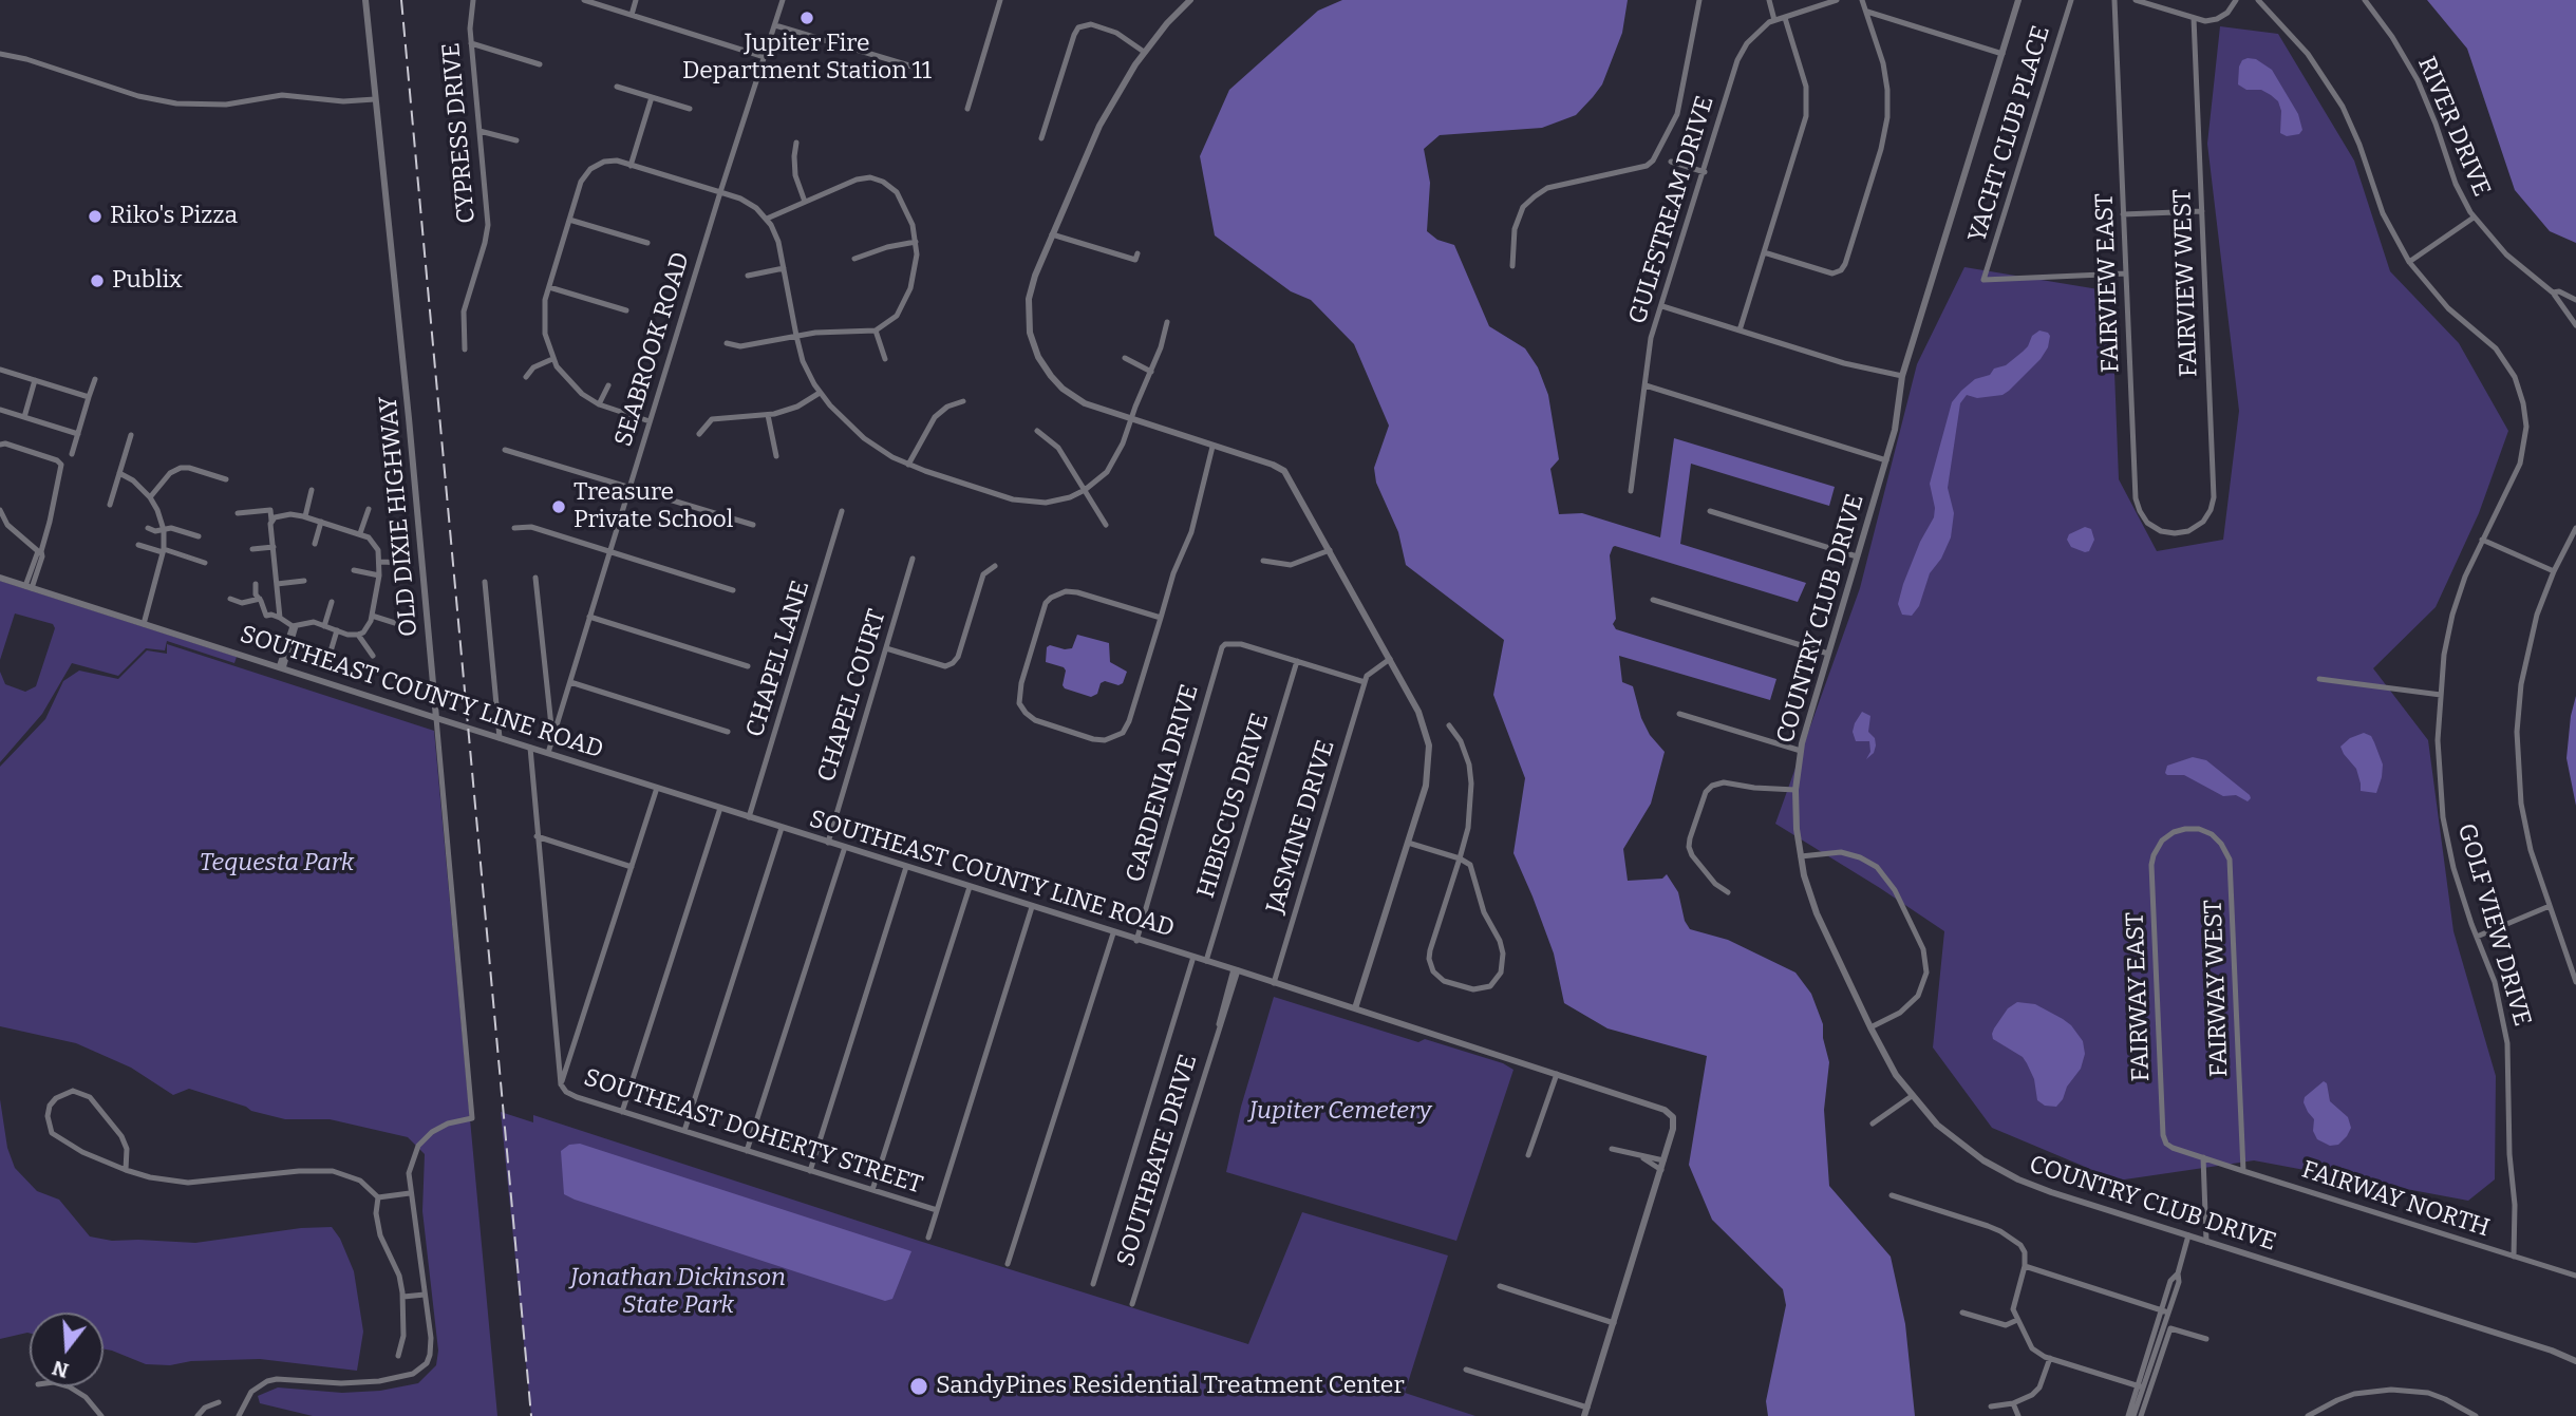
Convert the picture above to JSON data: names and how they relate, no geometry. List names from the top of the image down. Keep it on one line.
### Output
{"streets":{"street":["RIVER DRIVE","CYPRESS DRIVE","YACHT CLUB PLACE","GULFSTREAM DRIVE","FAIRVIEW EAST","FAIRVIEW WEST","SEABROOK ROAD","OLD DIXIE HIGHWAY","COUNTRY CLUB DRIVE","CHAPEL LANE","SOUTHEAST COUNTY LINE ROAD","CHAPEL COURT","GARDENIA DRIVE","HIBISCUS DRIVE","JASMINE DRIVE","GOLF VIEW DRIVE","FAIRWAY WEST","FAIRWAY EAST","SOUTHEAST DOHERTY STREET","SOUTHBATE DRIVE","FAIRWAY NORTH"]},"crossings":[["YACHT CLUB PLACE","FAIRVIEW EAST"],["FAIRVIEW EAST","FAIRVIEW WEST"],["SEABROOK ROAD","SOUTHEAST COUNTY LINE ROAD"],["OLD DIXIE HIGHWAY","SOUTHEAST COUNTY LINE ROAD"],["CHAPEL LANE","SOUTHEAST COUNTY LINE ROAD"],["SOUTHEAST COUNTY LINE ROAD","CHAPEL COURT"],["SOUTHEAST COUNTY LINE ROAD","GARDENIA DRIVE"],["SOUTHEAST COUNTY LINE ROAD","HIBISCUS DRIVE"],["SOUTHEAST COUNTY LINE ROAD","JASMINE DRIVE"],["SOUTHEAST COUNTY LINE ROAD","SOUTHBATE DRIVE"],["GARDENIA DRIVE","HIBISCUS DRIVE"],["GOLF VIEW DRIVE","FAIRWAY NORTH"],["FAIRWAY WEST","FAIRWAY EAST"],["FAIRWAY WEST","FAIRWAY NORTH"],["FAIRWAY EAST","FAIRWAY NORTH"]],"parks":["Tequesta Park","Jupiter Cemetery","Jonathan Dickinson State Park"],"places":["Jupiter Fire Department Station 11","Riko's Pizza","Publix","Treasure Private School","SandyPines Residential Treatment Center"],"north":"bottom"}
